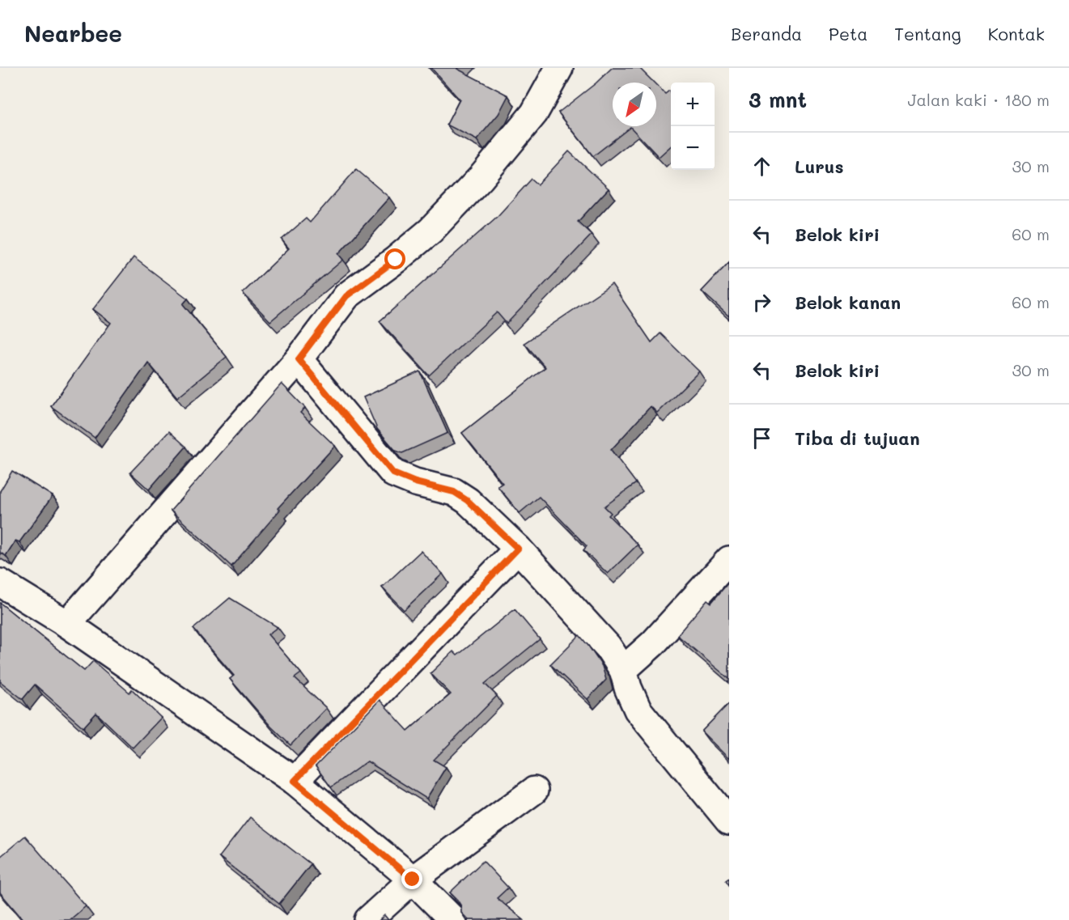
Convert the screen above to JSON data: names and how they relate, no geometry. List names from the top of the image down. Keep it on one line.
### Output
{"north":"bottom left","page":{"header":"Nearbee","nav":["Beranda","Peta","Tentang","Kontak"],"heading":["3 mnt","Jalan kaki · 180 m"],"map_buttons":["+","−"],"list":[["Lurus","30 m"],["Belok kiri","60 m"],["Belok kanan","60 m"],["Belok kiri","30 m"],"Tiba di tujuan"]}}
